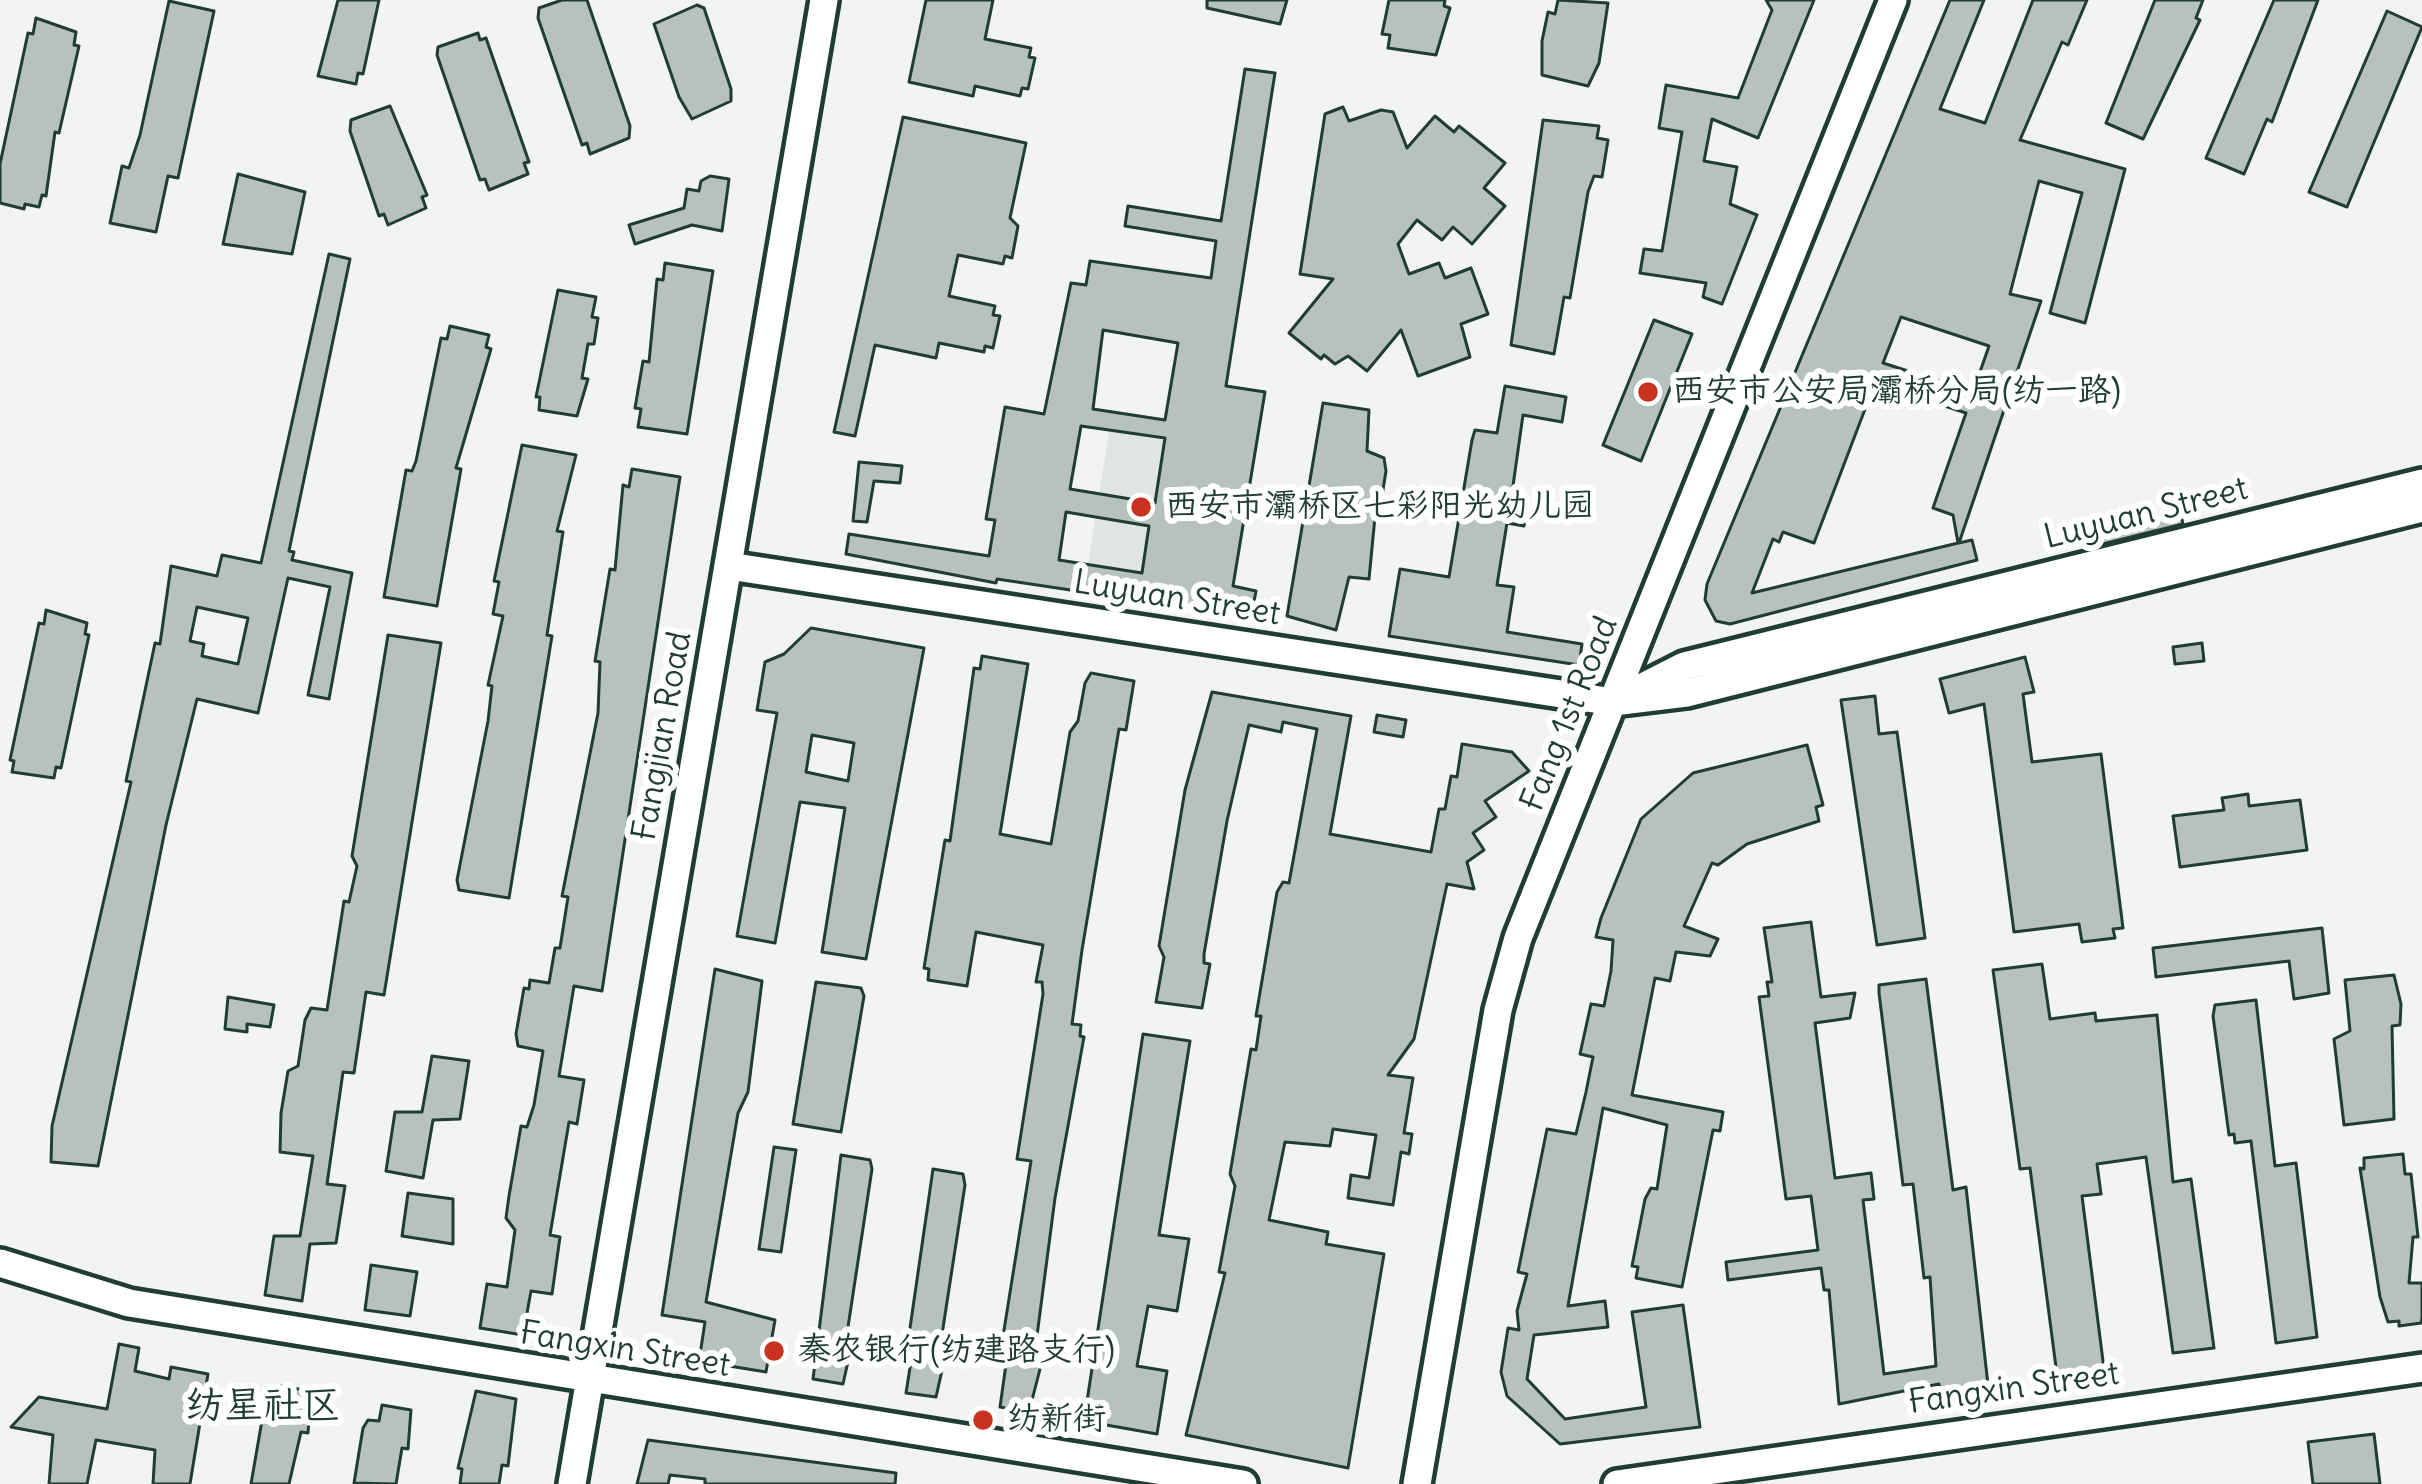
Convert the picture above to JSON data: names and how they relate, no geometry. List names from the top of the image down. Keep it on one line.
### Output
{"streets":{"street":["Luyuan Street","Fang 1st Road","Fangjian Road","Fangxin Street"]},"crossings":[["Luyuan Street","Fang 1st Road"],["Luyuan Street","Fangjian Road"],["Fangjian Road","Fangxin Street"]],"districts":["纺星社区"],"places":["西安市公安局灞桥分局(纺一路)","西安市灞桥区七彩阳光幼儿园","秦农银行(纺建路支行)","纺新街"]}
